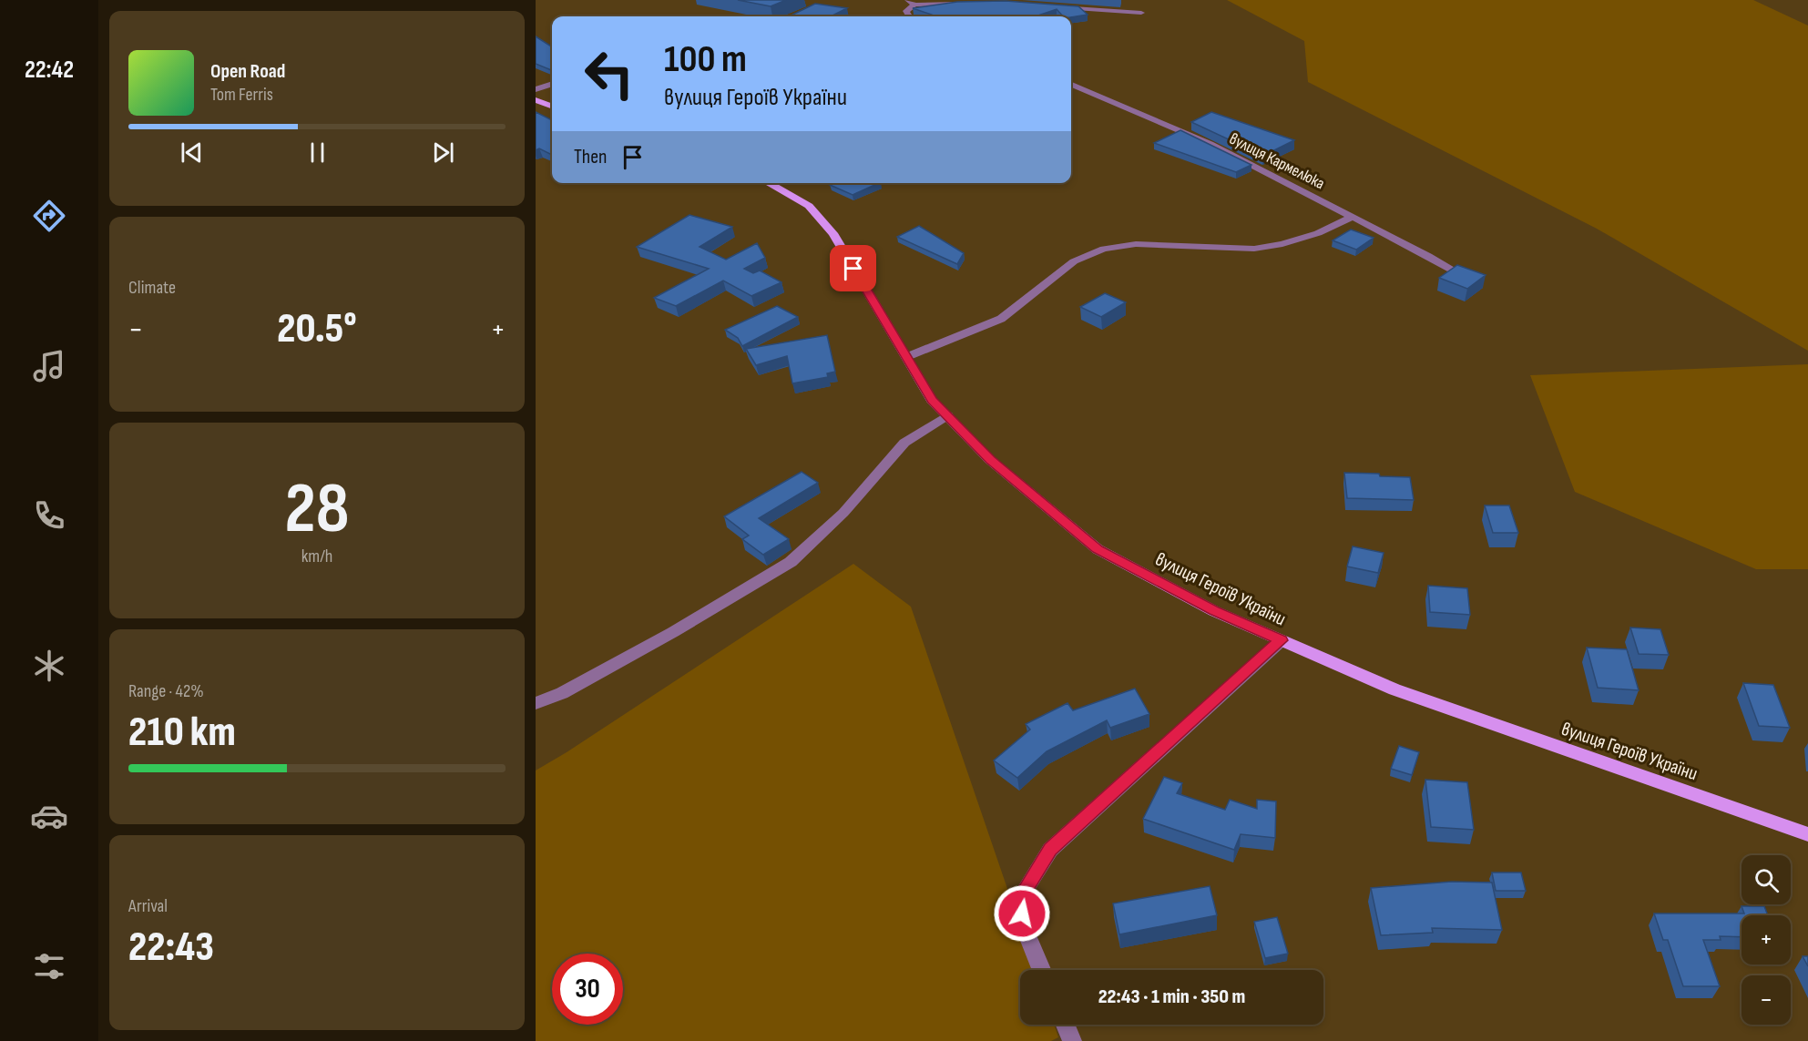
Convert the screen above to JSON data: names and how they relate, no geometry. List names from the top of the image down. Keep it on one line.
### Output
{"streets":{"main road":["вулиця Героїв України"],"street":["вулиця Кармелюка"]},"page":{"tabs":"22:42","turn":["100 m","вулиця Героїв України"],"song":["Open Road","Tom Ferris"],"then":"Then","tile":["Climate",["28","km/h"],["Range · 42%","210 km"],["Arrival","22:43"]],"heat":["−","20.5°","+"],"map_buttons":["+","−"],"limit":"30","trip":"22:43 · 1 min · 350 m"}}
